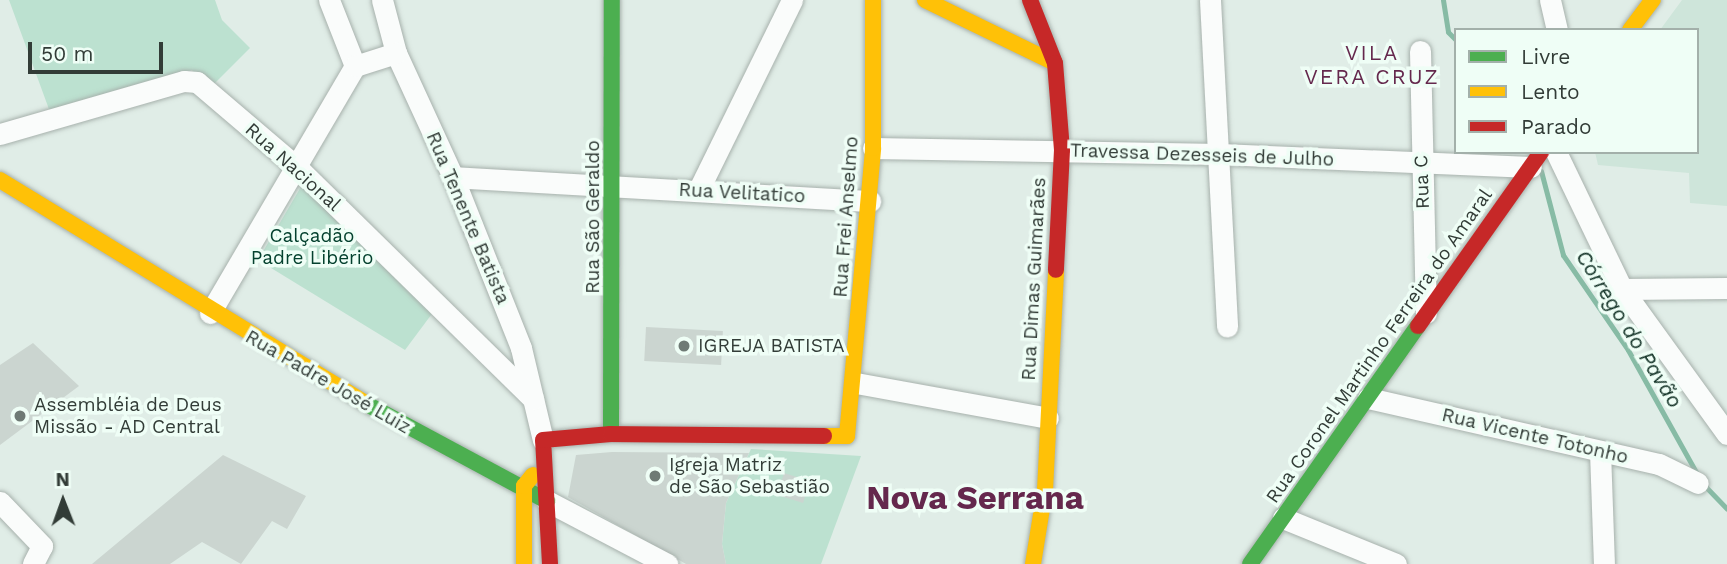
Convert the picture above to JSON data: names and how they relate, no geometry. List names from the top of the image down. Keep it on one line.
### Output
{"streets":{"street":["Travessa Dezesseis de Julho","Rua Nacional","Rua C","Rua Velitatico","Rua São Geraldo","Rua Frei Anselmo","Rua Tenente Batista","Rua Dimas Guimarães","Rua Coronel Martinho Ferreira do Amaral","Rua Padre José Luiz","Rua Vicente Totonho"]},"crossings":[["Travessa Dezesseis de Julho","Rua C"],["Travessa Dezesseis de Julho","Rua Frei Anselmo"],["Travessa Dezesseis de Julho","Rua Dimas Guimarães"],["Travessa Dezesseis de Julho","Rua Coronel Martinho Ferreira do Amaral"],["Rua Nacional","Rua Tenente Batista"],["Rua C","Rua Coronel Martinho Ferreira do Amaral"],["Rua Velitatico","Rua São Geraldo"],["Rua Velitatico","Rua Frei Anselmo"],["Rua Velitatico","Rua Tenente Batista"],["Rua São Geraldo","Rua Frei Anselmo"],["Rua Coronel Martinho Ferreira do Amaral","Rua Vicente Totonho"]],"districts":["VILA VERA CRUZ","Nova Serrana"],"water":["Córrego do Pavão"],"parks":["Calçadão Padre Libério"],"places":["IGREJA BATISTA","Assembléia de Deus Missão - AD Central","Igreja Matriz de São Sebastião"],"legend":["Livre","Lento","Parado"],"scale_bar":"50 m","north":"top"}
